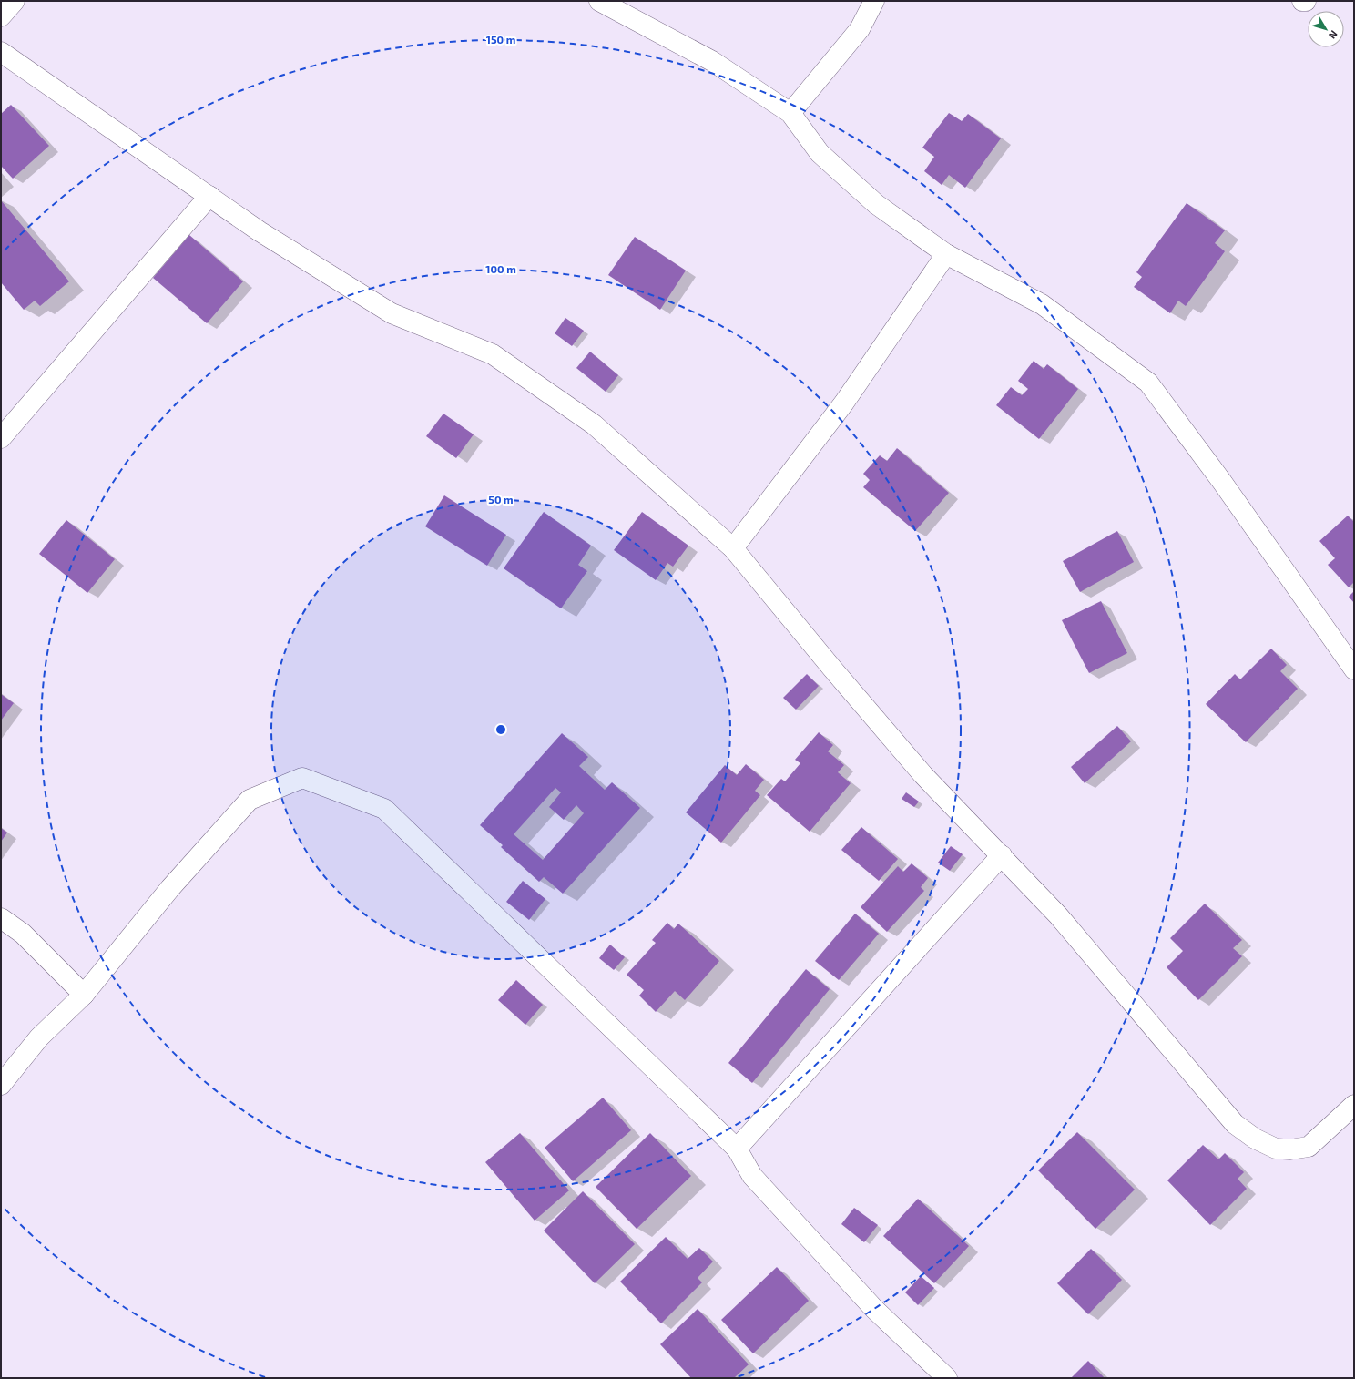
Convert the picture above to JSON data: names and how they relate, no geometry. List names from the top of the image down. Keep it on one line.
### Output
{"north":"bottom right","rings":["150 m","100 m","50 m"]}
